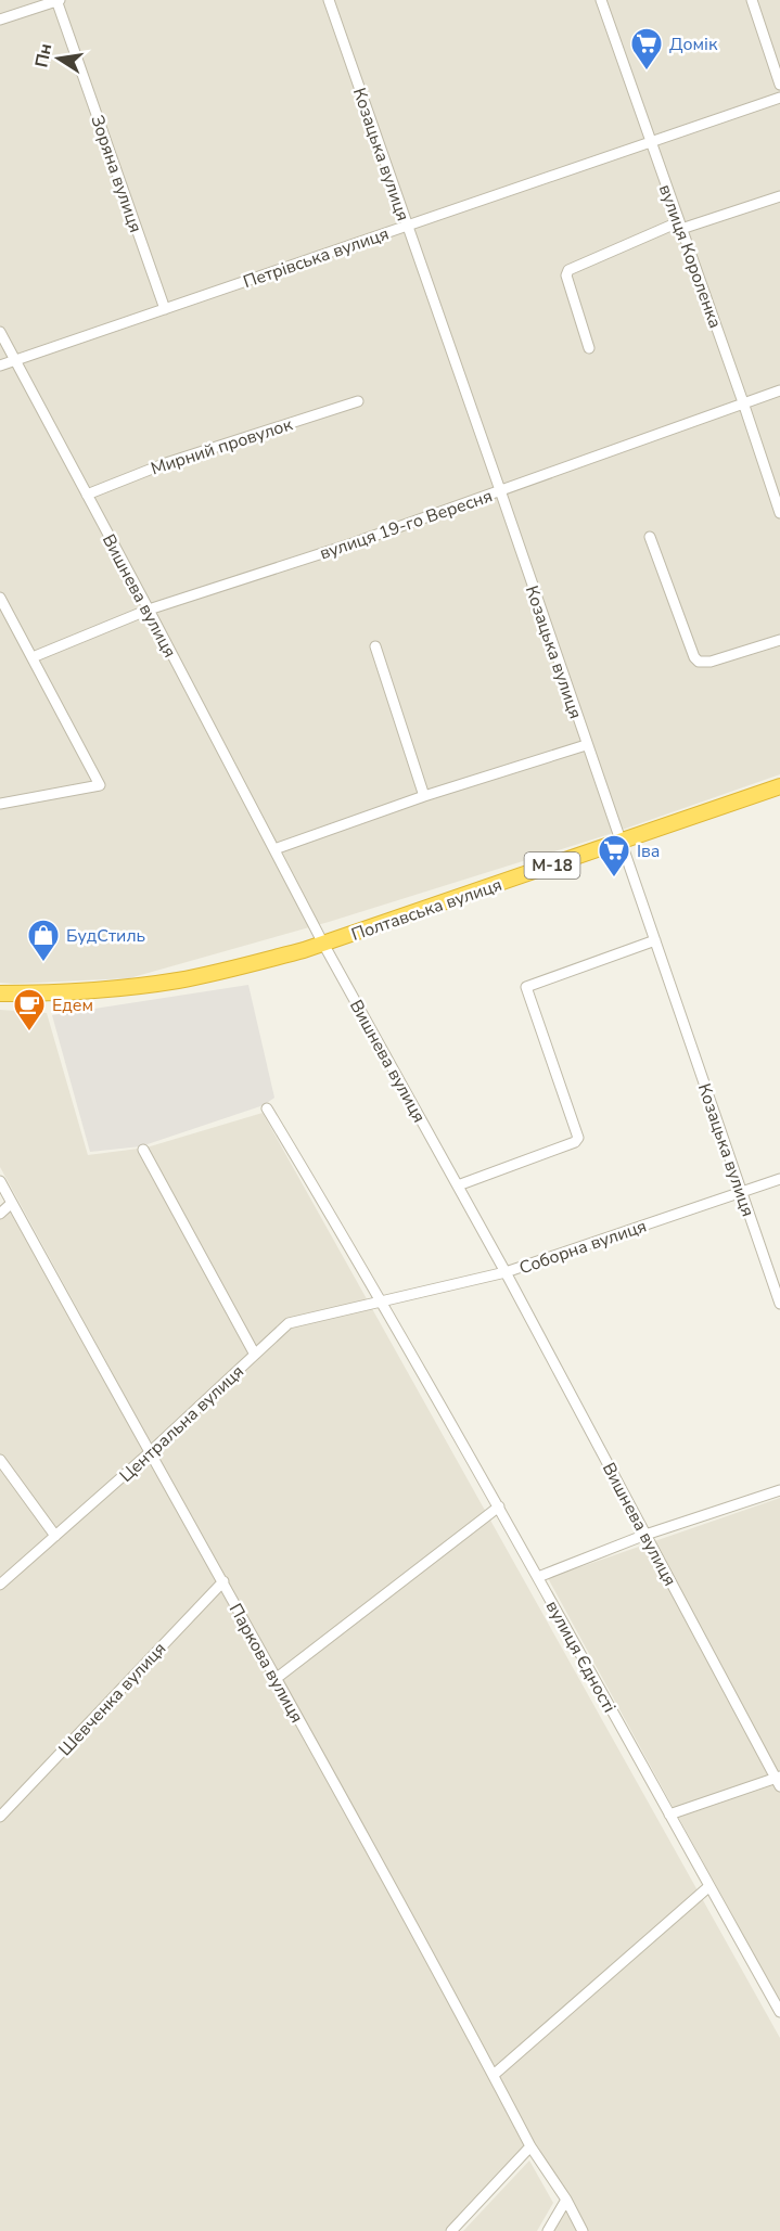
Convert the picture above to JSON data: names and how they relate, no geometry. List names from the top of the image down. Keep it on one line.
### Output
{"streets":{"highway":["М-18","Полтавська вулиця"],"street":["Козацька вулиця","Зоряна вулиця","вулиця Короленка","Петрівська вулиця","Мирний провулок","вулиця 19-го Вересня","Вишнева вулиця","Соборна вулиця","Центральна вулиця","вулиця Єдності","Паркова вулиця","Шевченка вулиця"]},"crossings":[["Козацька вулиця","Петрівська вулиця"],["Козацька вулиця","вулиця 19-го Вересня"],["Козацька вулиця","Полтавська вулиця"],["Козацька вулиця","Соборна вулиця"],["Зоряна вулиця","Петрівська вулиця"],["вулиця Короленка","Петрівська вулиця"],["вулиця Короленка","вулиця 19-го Вересня"],["Петрівська вулиця","Вишнева вулиця"],["Мирний провулок","Вишнева вулиця"],["вулиця 19-го Вересня","Вишнева вулиця"],["Вишнева вулиця","Полтавська вулиця"],["Вишнева вулиця","Соборна вулиця"],["Соборна вулиця","Центральна вулиця"],["Соборна вулиця","вулиця Єдності"],["Центральна вулиця","вулиця Єдності"],["Центральна вулиця","Паркова вулиця"],["Паркова вулиця","Шевченка вулиця"]],"places":{"supermarket":["Домік","Іва"],"shop":["БудСтиль"],"cafe":["Едем"]},"north":"left"}
